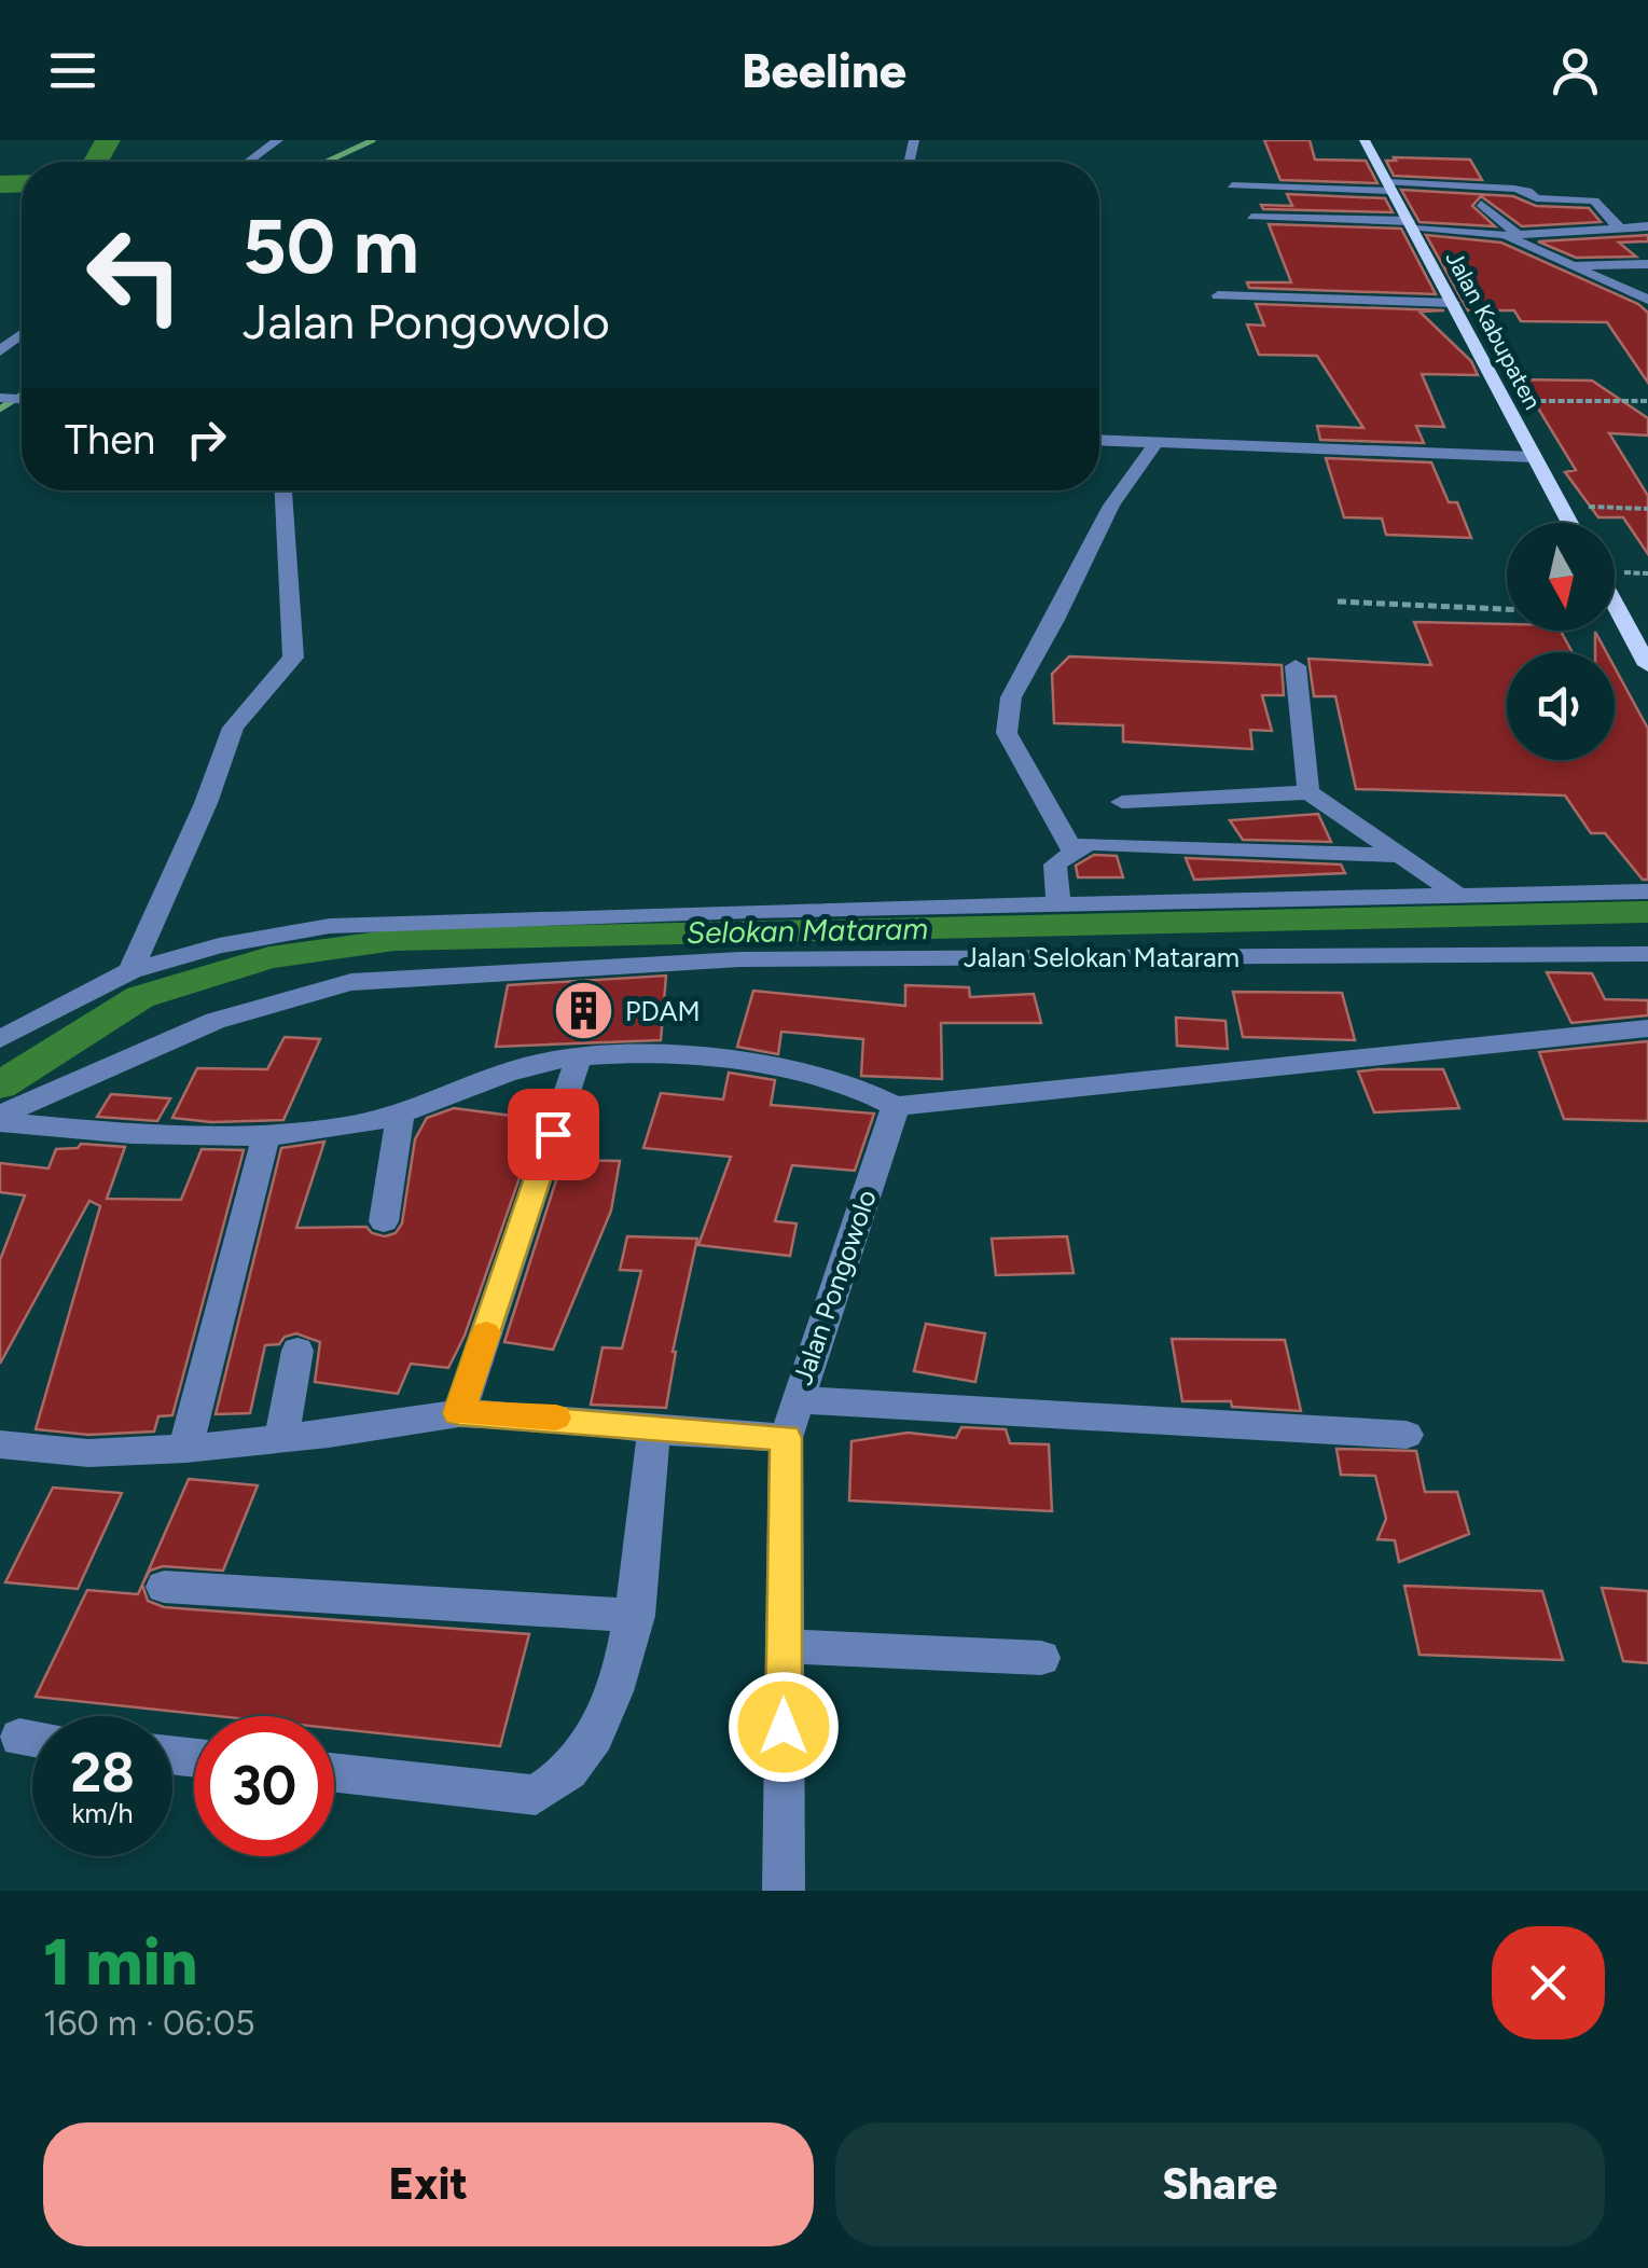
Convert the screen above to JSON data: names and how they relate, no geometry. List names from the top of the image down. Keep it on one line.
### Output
{"streets":{"main road":["Jalan Kabupaten"],"street":["Jalan Selokan Mataram","Jalan Pongowolo"]},"water":["Selokan Mataram"],"places":{"building":["PDAM"]},"north":"bottom","page":{"header":"Beeline","turn":["50 m","Jalan Pongowolo"],"then":"Then","speed":"28 km/h","limit":"30","heading":["1 min","160 m · 06:05"],"buttons":["Exit","Share"]}}
